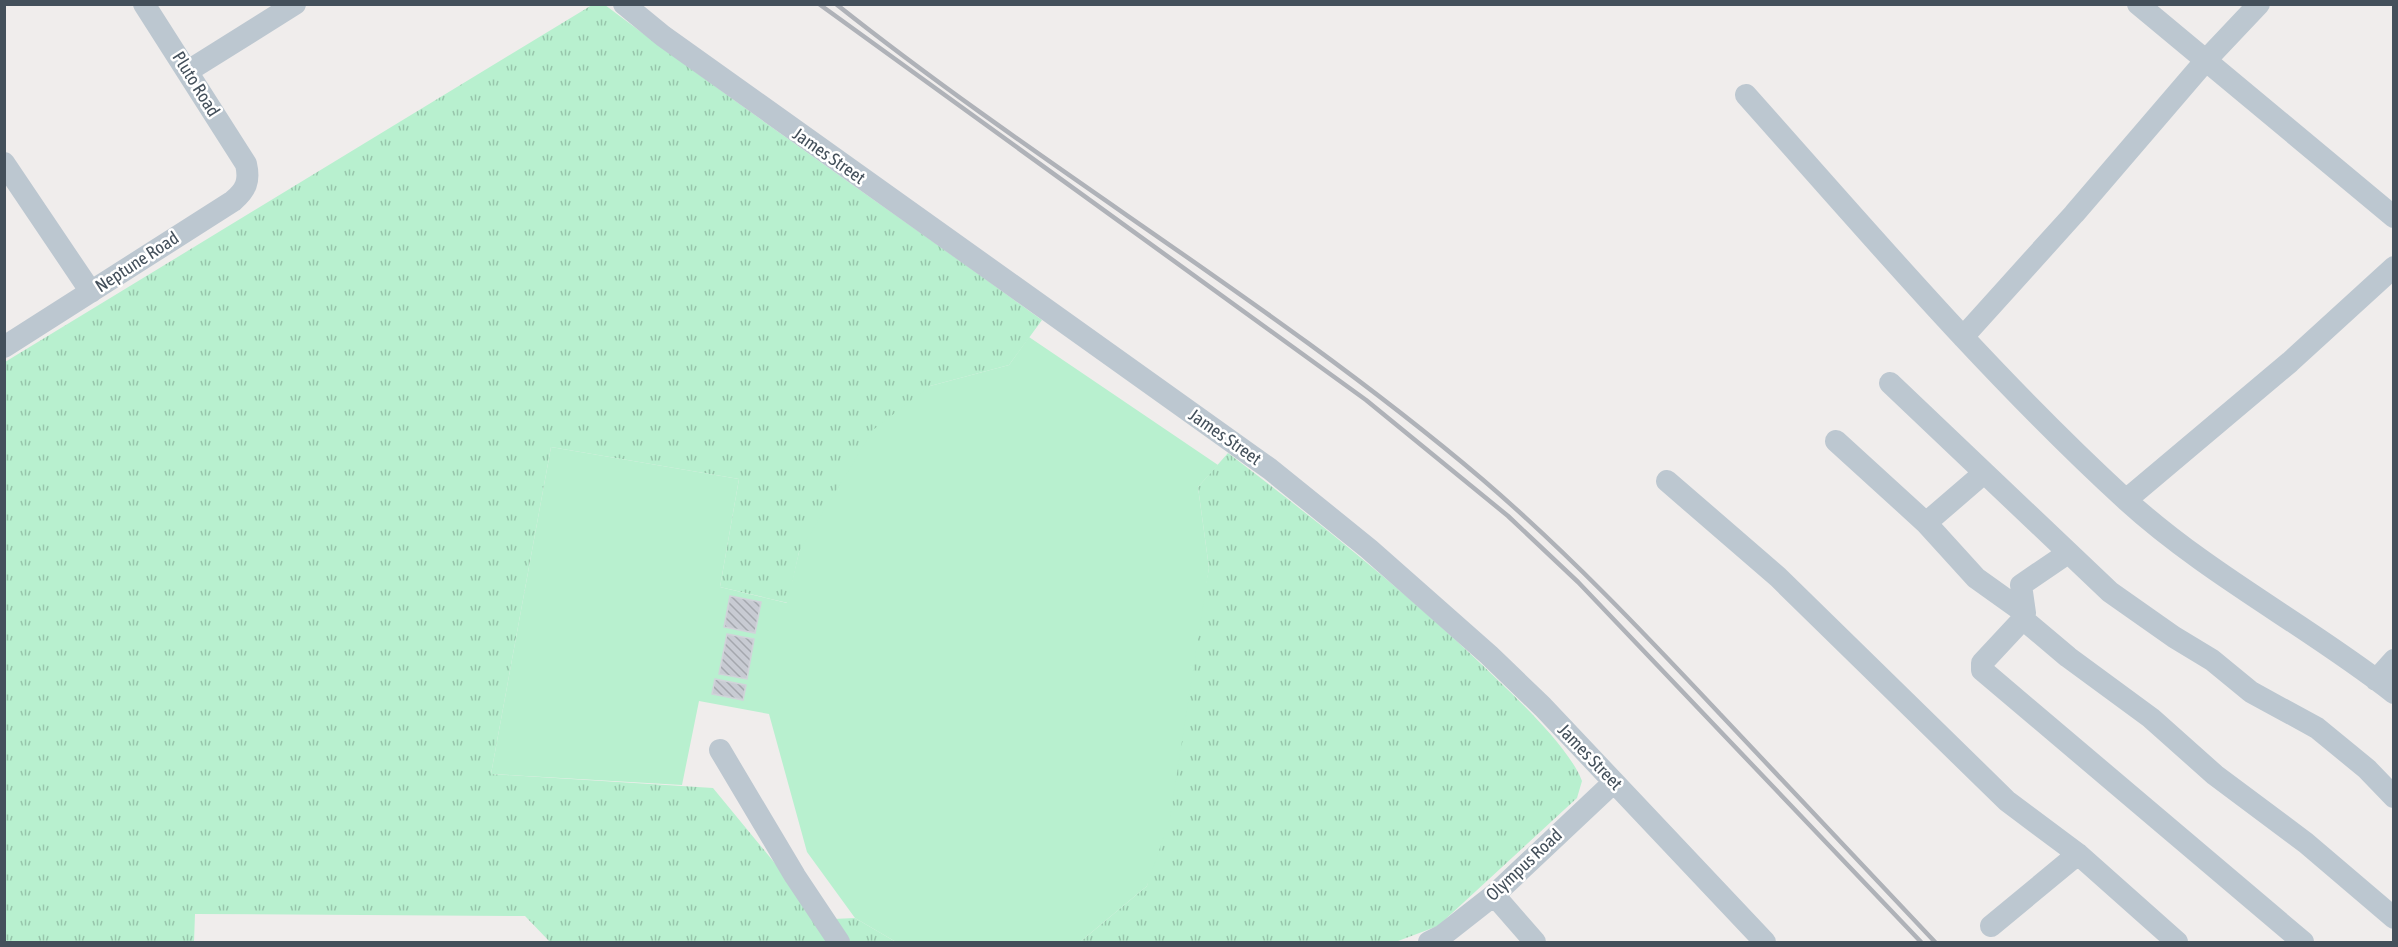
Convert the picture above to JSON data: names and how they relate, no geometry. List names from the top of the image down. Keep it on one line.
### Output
{"streets":{"street":["Pluto Road","James Street","Neptune Road","Olympus Road"]},"crossings":[["Pluto Road","Neptune Road"],["James Street","Olympus Road"]]}
